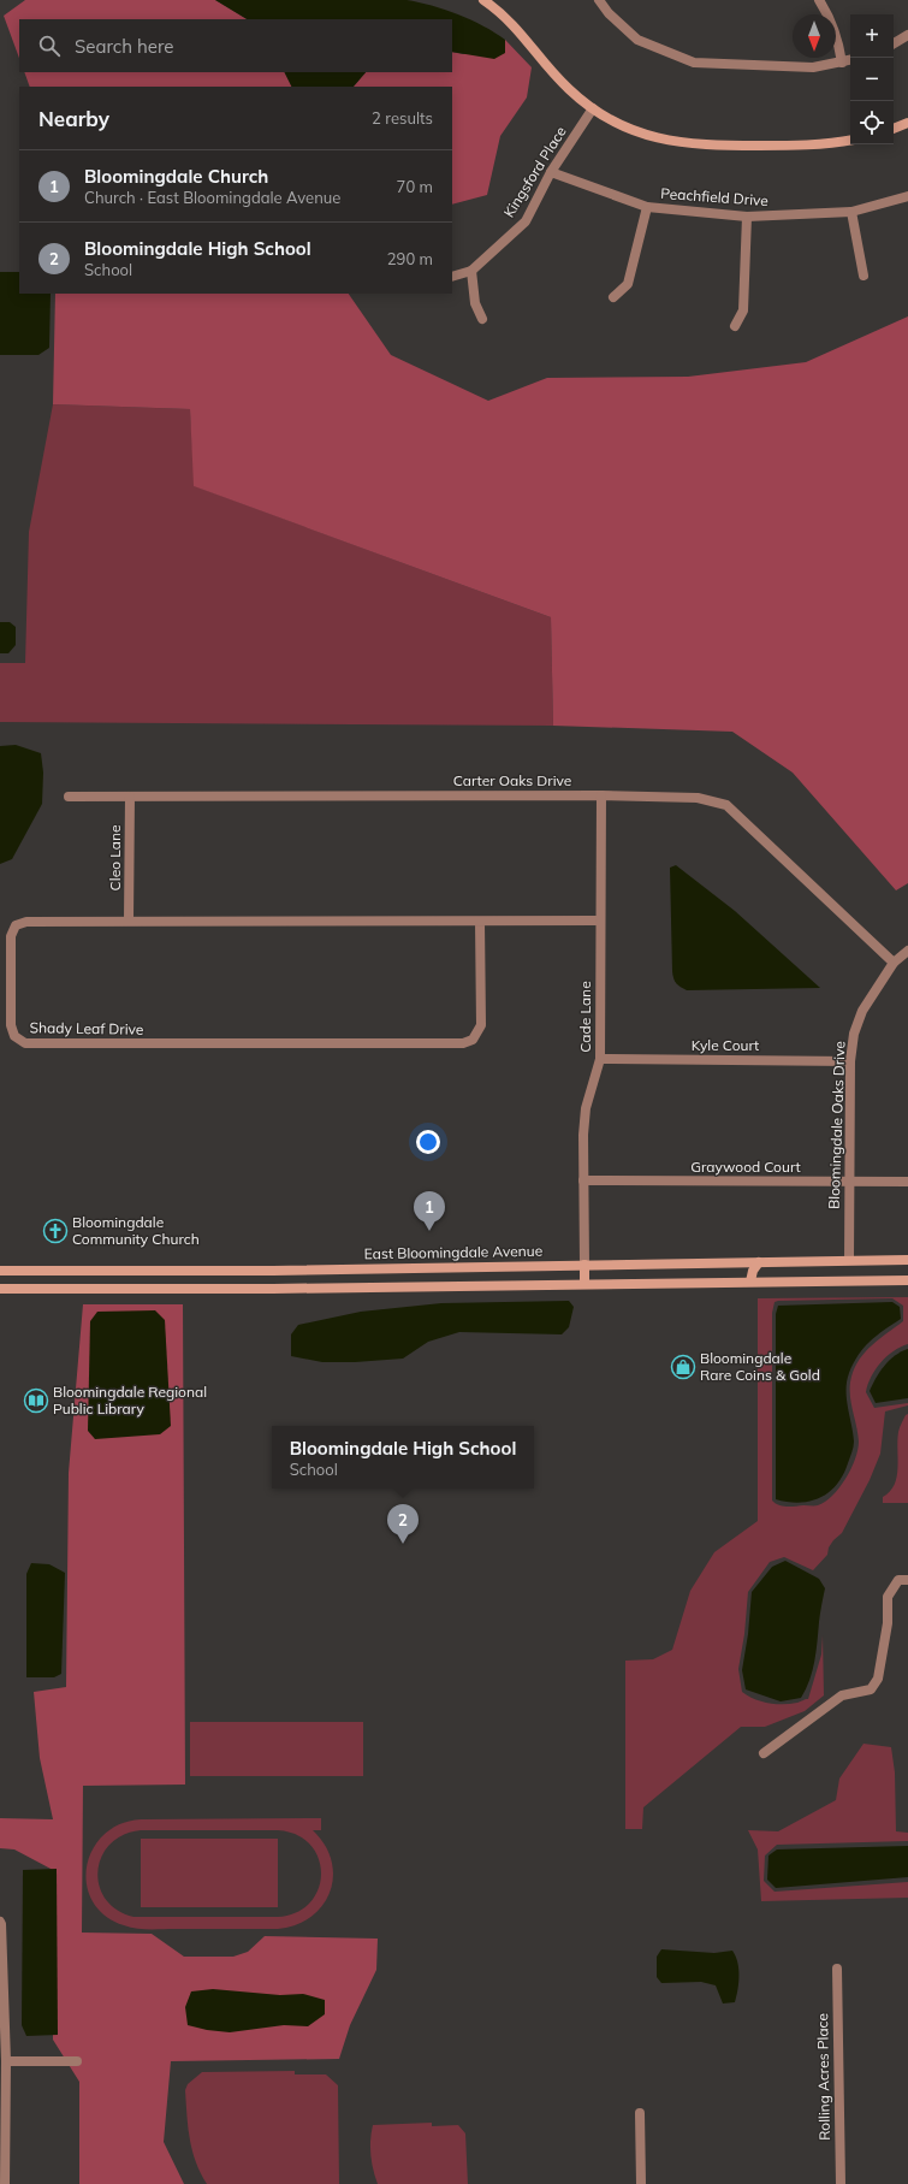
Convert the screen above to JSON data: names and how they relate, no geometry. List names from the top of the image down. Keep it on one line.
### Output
{"streets":{"main road":["East Bloomingdale Avenue"],"street":["Kingsford Place","Peachfield Drive","Carter Oaks Drive","Cleo Lane","Cade Lane","Shady Leaf Drive","Kyle Court","Bloomingdale Oaks Drive","Graywood Court","Rolling Acres Place"]},"crossings":[["Kingsford Place","Peachfield Drive"],["Carter Oaks Drive","Cleo Lane"],["Carter Oaks Drive","Cade Lane"],["Carter Oaks Drive","Bloomingdale Oaks Drive"],["Cleo Lane","Shady Leaf Drive"],["Cade Lane","Shady Leaf Drive"],["Cade Lane","Kyle Court"],["Cade Lane","Graywood Court"],["Cade Lane","East Bloomingdale Avenue"],["Kyle Court","Bloomingdale Oaks Drive"],["Bloomingdale Oaks Drive","Graywood Court"],["Bloomingdale Oaks Drive","East Bloomingdale Avenue"]],"places":{"church":["Bloomingdale Community Church"],"shop":["Bloomingdale Rare Coins & Gold"],"library":["Bloomingdale Regional Public Library"]},"north":"bottom","page":{"map_buttons":["+","−"],"search":"Search here","heading":["Nearby","2 results"],"list":[{"mark":"1","name":"Bloomingdale Church","note":"Church · East Bloomingdale Avenue","value":"70 m"},{"mark":"2","name":"Bloomingdale High School","note":"School","value":"290 m"}],"pins":["1","2"],"popup":["Bloomingdale High School","School"]}}
